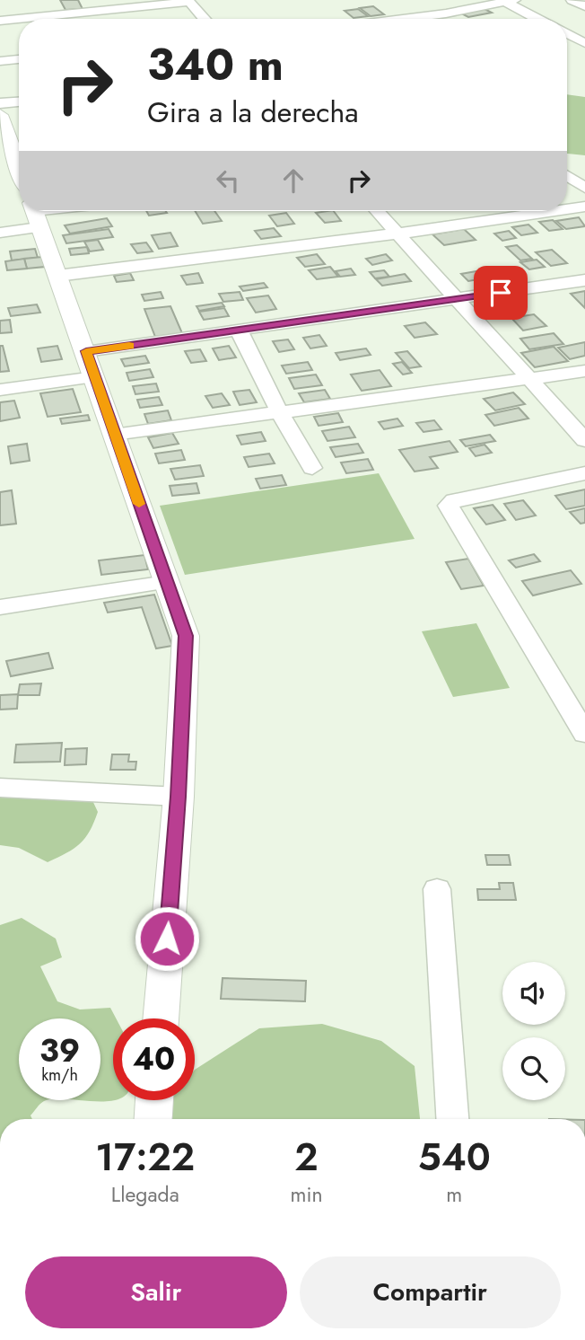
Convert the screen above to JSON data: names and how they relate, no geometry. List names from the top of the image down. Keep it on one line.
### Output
{"page":{"turn":["340 m","Gira a la derecha"],"speed":"39 km/h","limit":"40","eta":["17:22","Llegada","2","min","540","m"],"buttons":["Salir","Compartir"]}}
